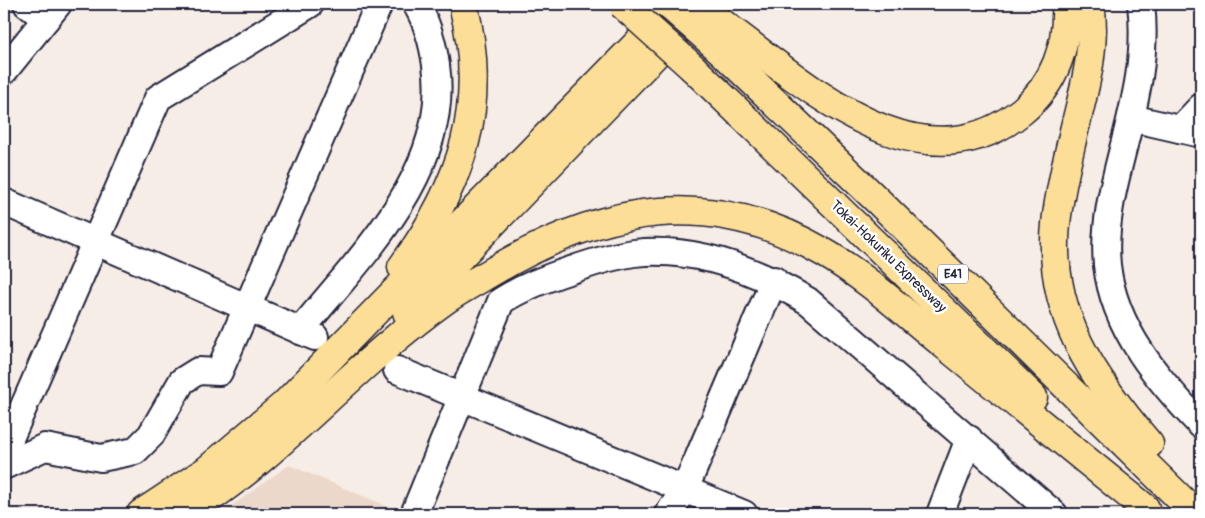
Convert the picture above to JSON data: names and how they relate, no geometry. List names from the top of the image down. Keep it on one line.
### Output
{"streets":{"highway":["Tokai-Hokuriku Expressway","E41"]}}
